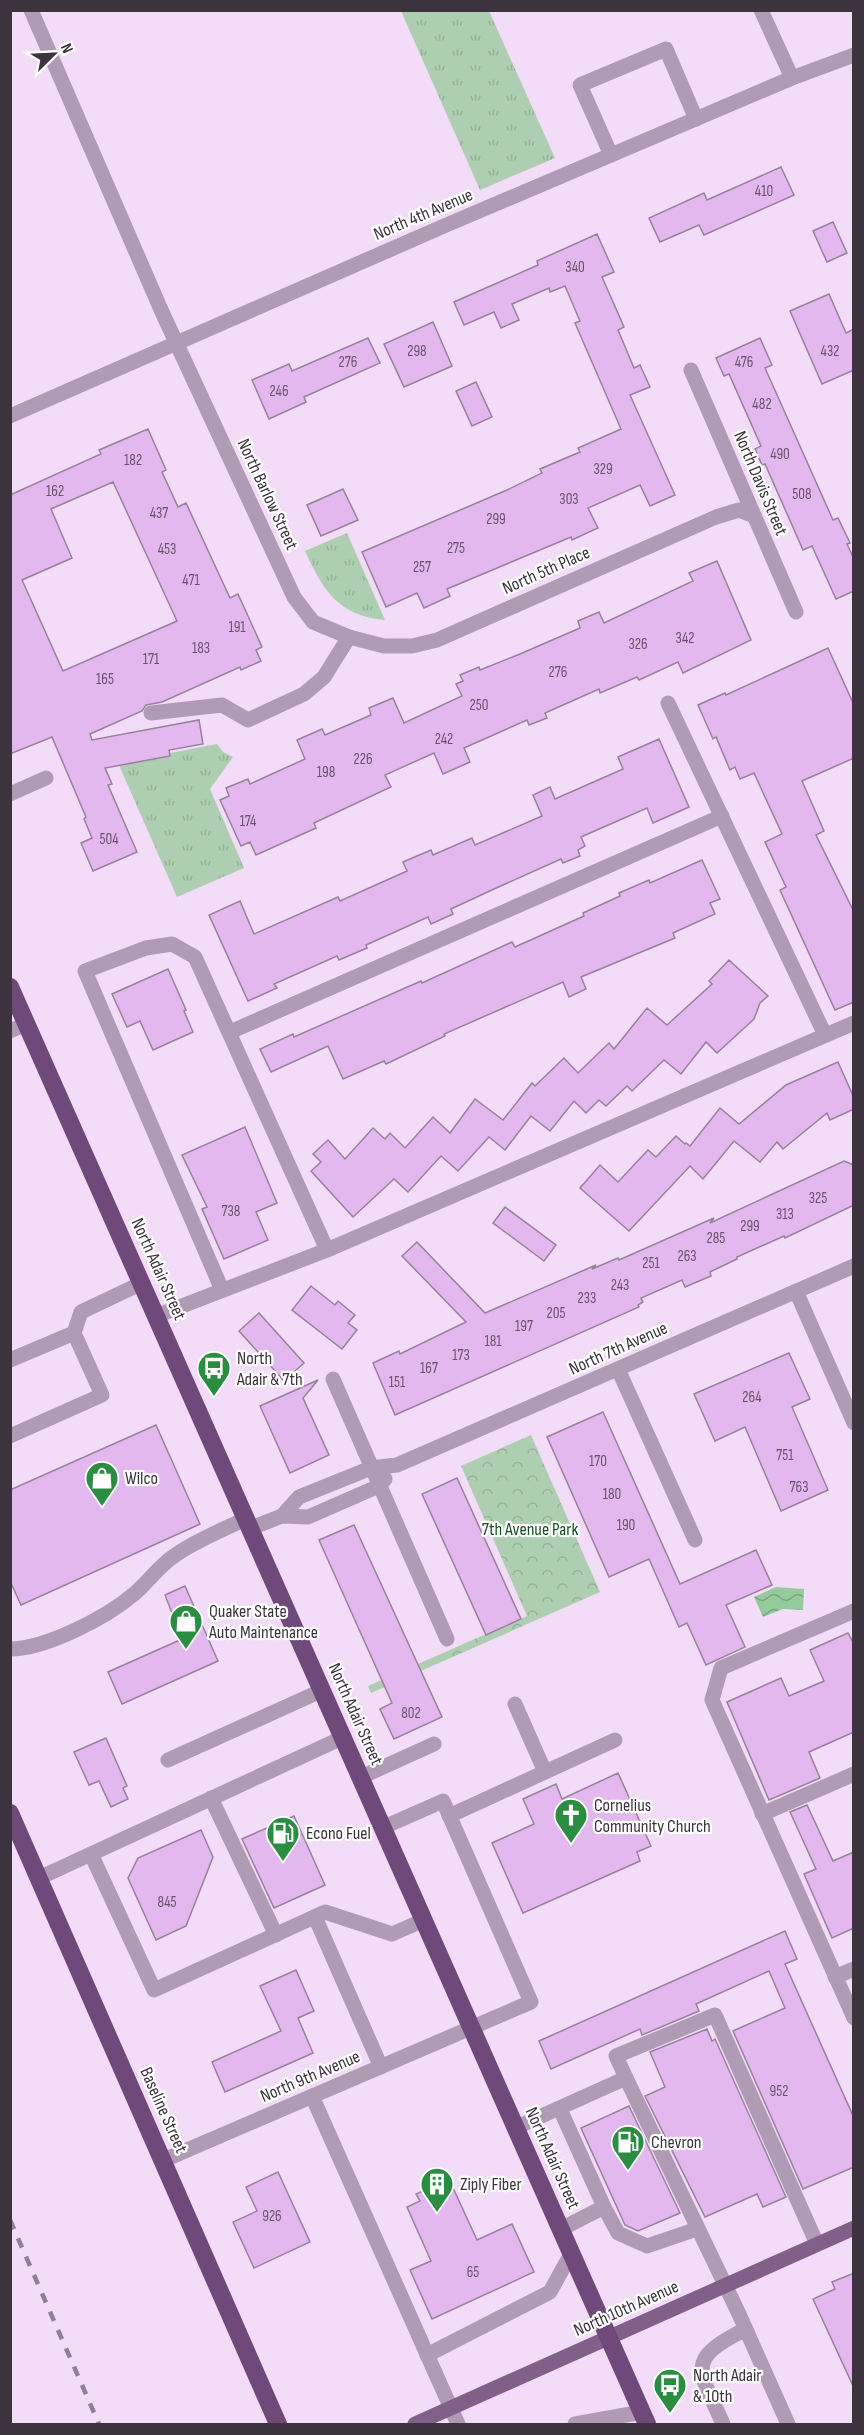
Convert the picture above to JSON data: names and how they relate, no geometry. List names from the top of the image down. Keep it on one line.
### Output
{"streets":{"highway":["North Adair Street","Baseline Street"],"main road":["North 10th Avenue"],"street":["North 4th Avenue","North Davis Street","North Barlow Street","North 5th Place","North 7th Avenue","North 9th Avenue"]},"crossings":[["North 4th Avenue","North Barlow Street"],["North Davis Street","North 5th Place"],["North Barlow Street","North 5th Place"],["North Adair Street","North 7th Avenue"],["North Adair Street","North 9th Avenue"],["North Adair Street","North 10th Avenue"],["North 9th Avenue","Baseline Street"]],"parks":["7th Avenue Park"],"places":{"bus stop":["North Adair & 7th","North Adair & 10th"],"shop":["Wilco","Quaker State Auto Maintenance"],"church":["Cornelius Community Church"],"fuel station":["Econo Fuel","Chevron"],"building":["Ziply Fiber"]},"house_numbers":["410","340","298","432","276","476","246","482","490","182","329","162","508","303","437","299","275","453","257","471","191","342","326","183","171","276","165","250","242","226","198","174","504","325","738","313","299","285","263","251","243","233","205","197","181","173","167","151","264","751","170","763","180","190","802","845","952","926","65"],"north":"top right"}
